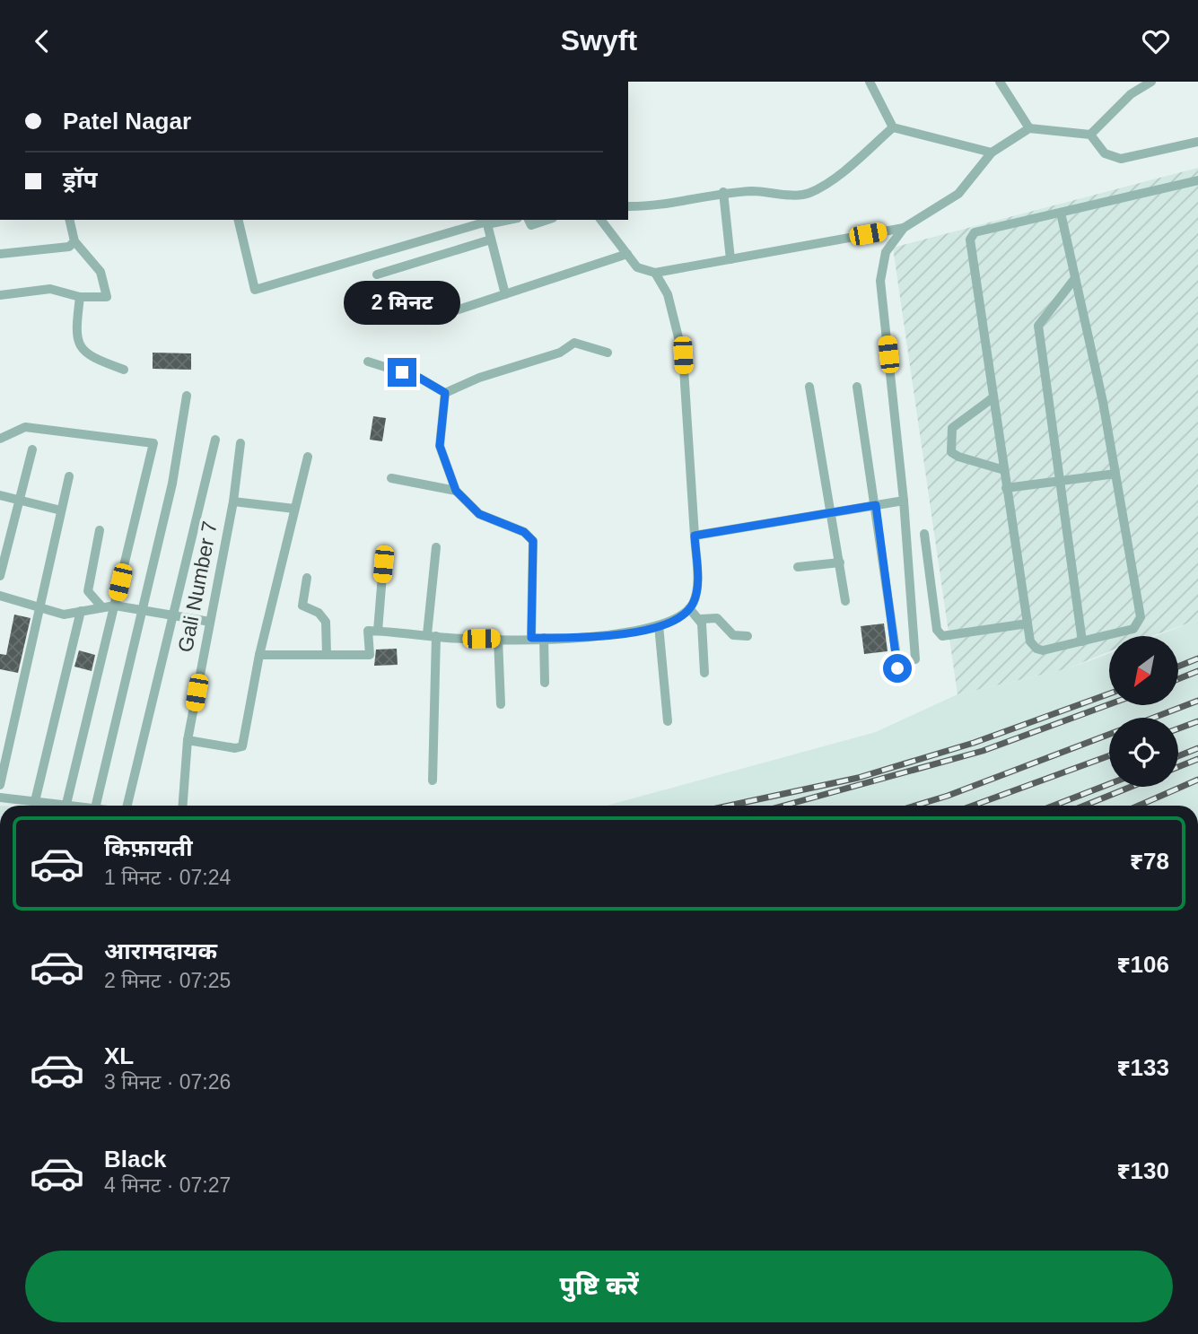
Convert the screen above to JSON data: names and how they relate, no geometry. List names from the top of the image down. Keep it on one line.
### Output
{"streets":{"street":["Gali Number 7"]},"north":"bottom left","page":{"header":"Swyft","banner":["Patel Nagar","ड्रॉप"],"bubble":"2 मिनट","list":[{"name":"किफ़ायती","note":"1 मिनट · 07:24","value":"₹78"},{"name":"आरामदायक","note":"2 मिनट · 07:25","value":"₹106"},{"name":"XL","note":"3 मिनट · 07:26","value":"₹133"},{"name":"Black","note":"4 मिनट · 07:27","value":"₹130"}],"buttons":"पुष्टि करें"}}
